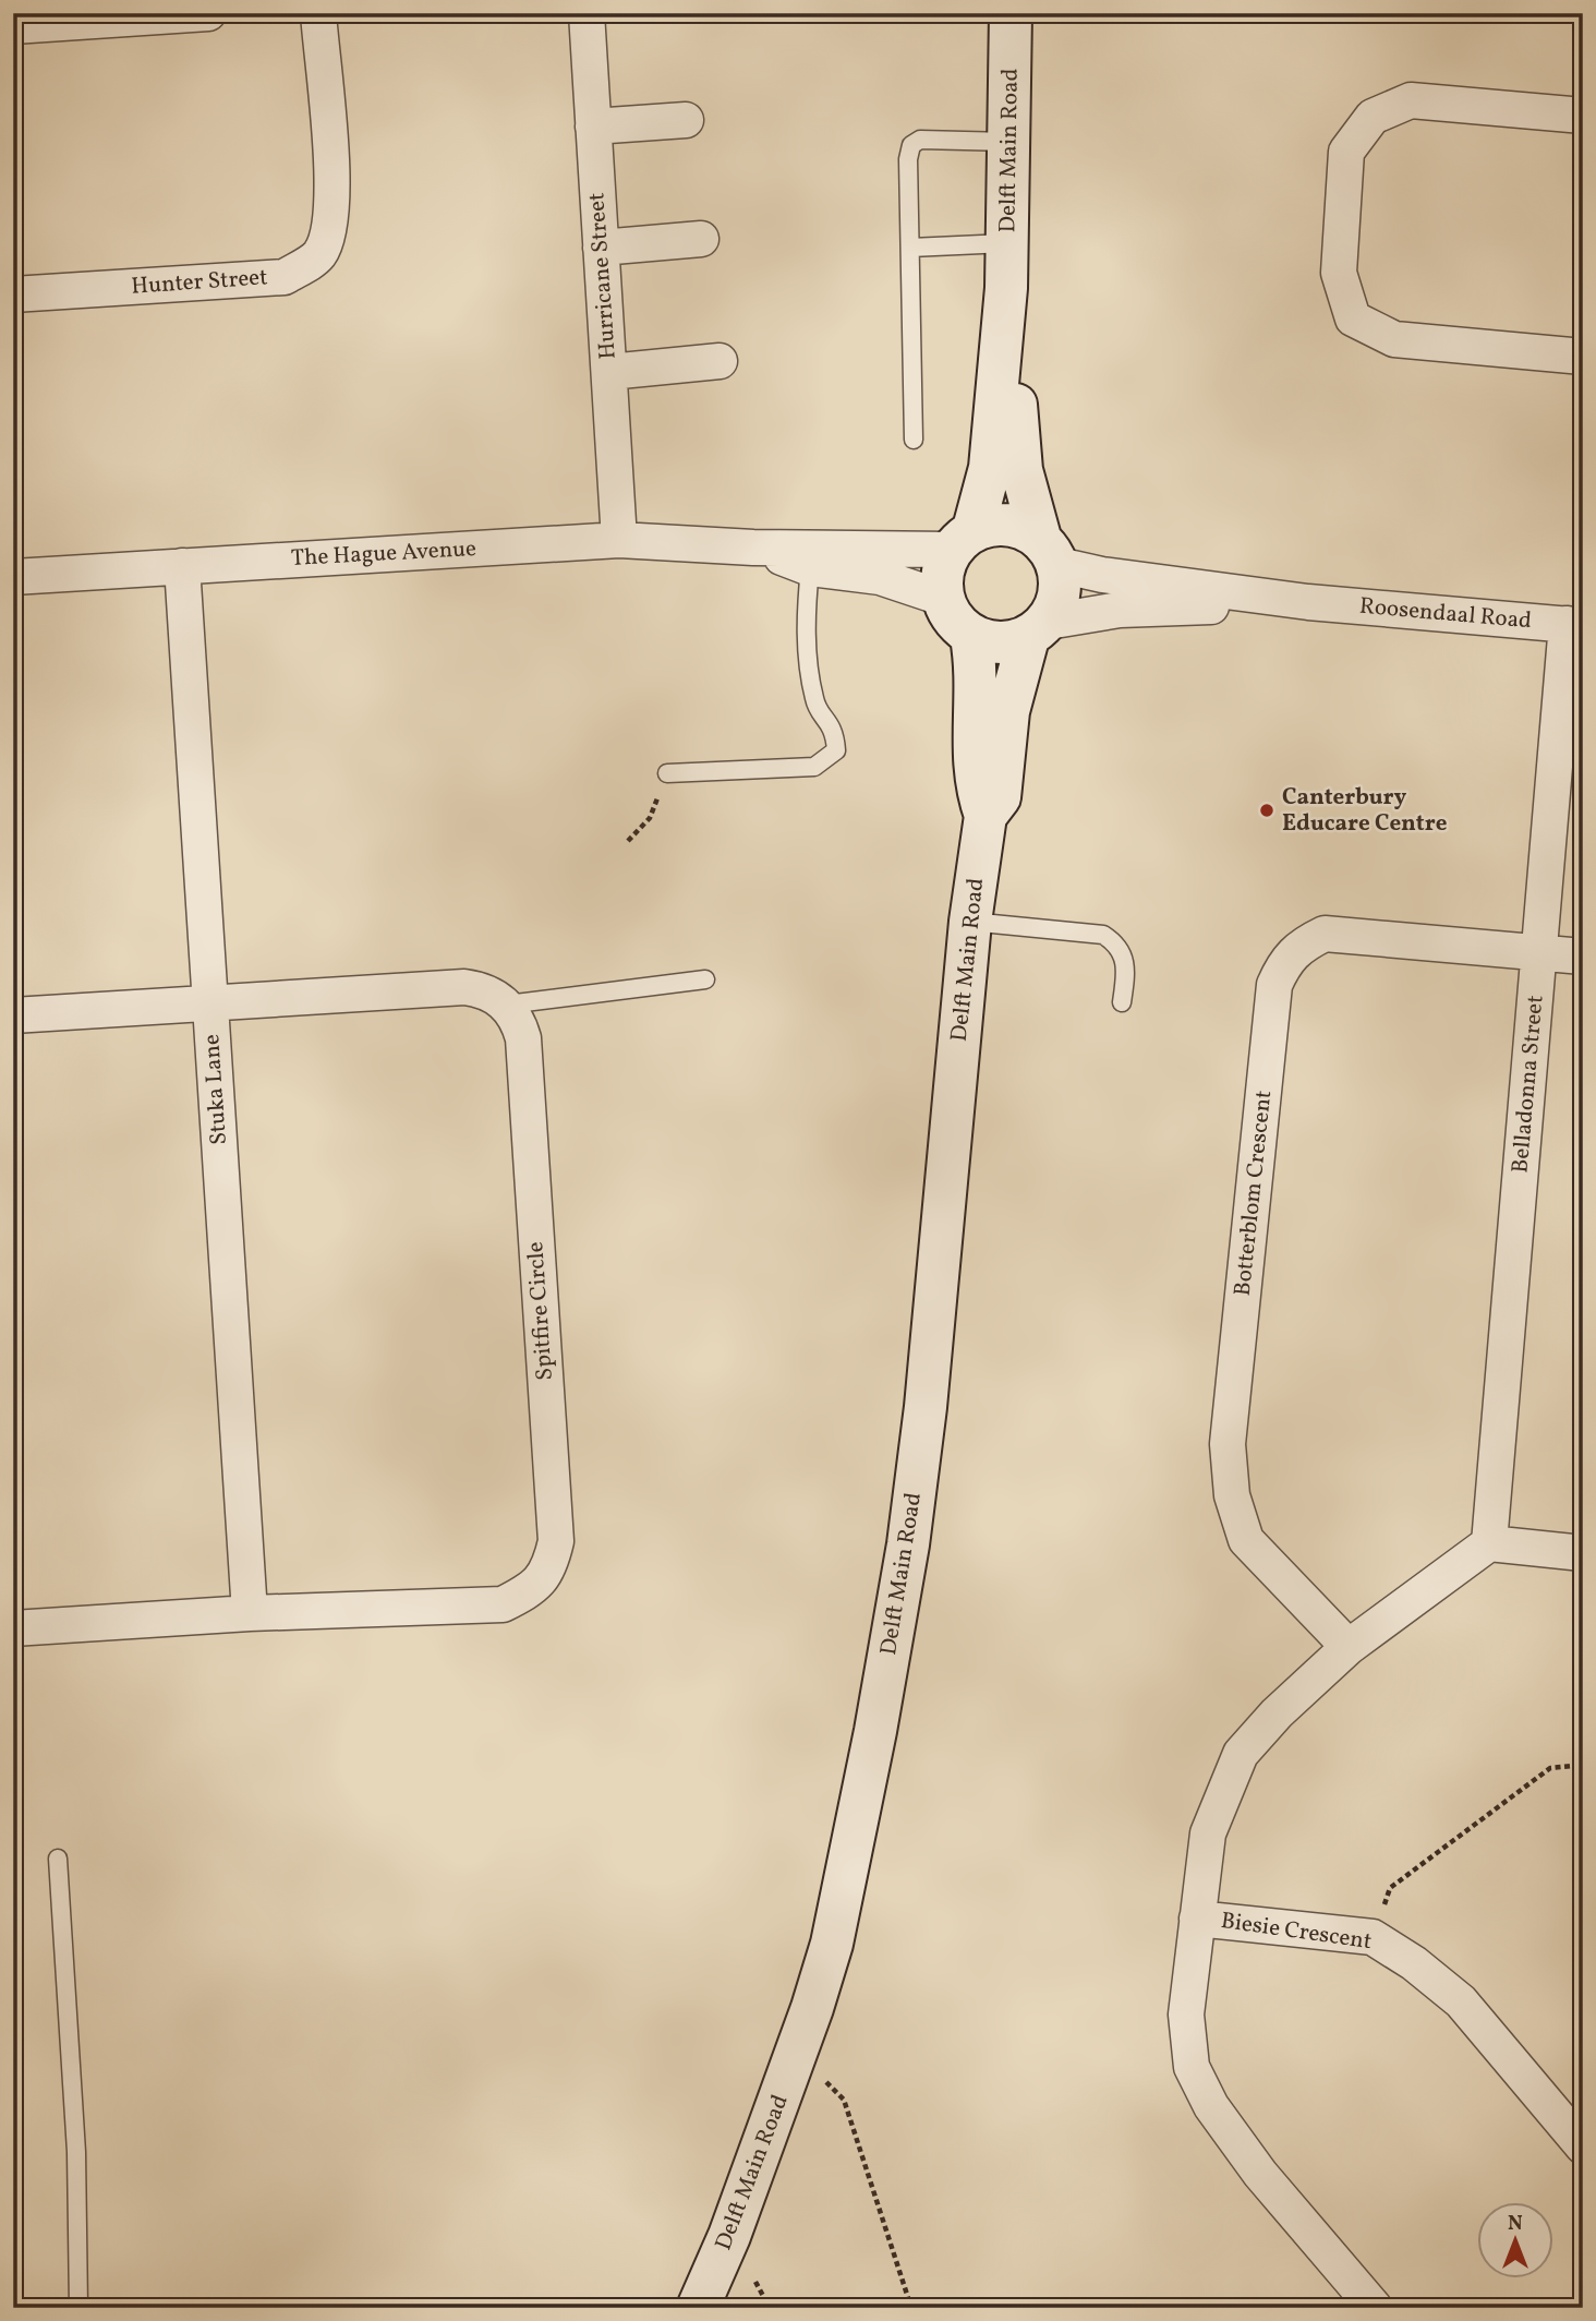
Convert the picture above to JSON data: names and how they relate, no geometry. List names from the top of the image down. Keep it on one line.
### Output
{"streets":{"street":["Delft Main Road","Hurricane Street","Hunter Street","The Hague Avenue","Roosendaal Road","Belladonna Street","Stuka Lane","Botterblom Crescent","Spitfire Circle","Biesie Crescent"]},"crossings":[["Delft Main Road","The Hague Avenue"],["Delft Main Road","Roosendaal Road"],["Hurricane Street","The Hague Avenue"],["The Hague Avenue","Roosendaal Road"],["The Hague Avenue","Stuka Lane"],["Roosendaal Road","Belladonna Street"],["Belladonna Street","Botterblom Crescent"],["Stuka Lane","Spitfire Circle"]],"places":["Canterbury Educare Centre"],"north":"top"}
